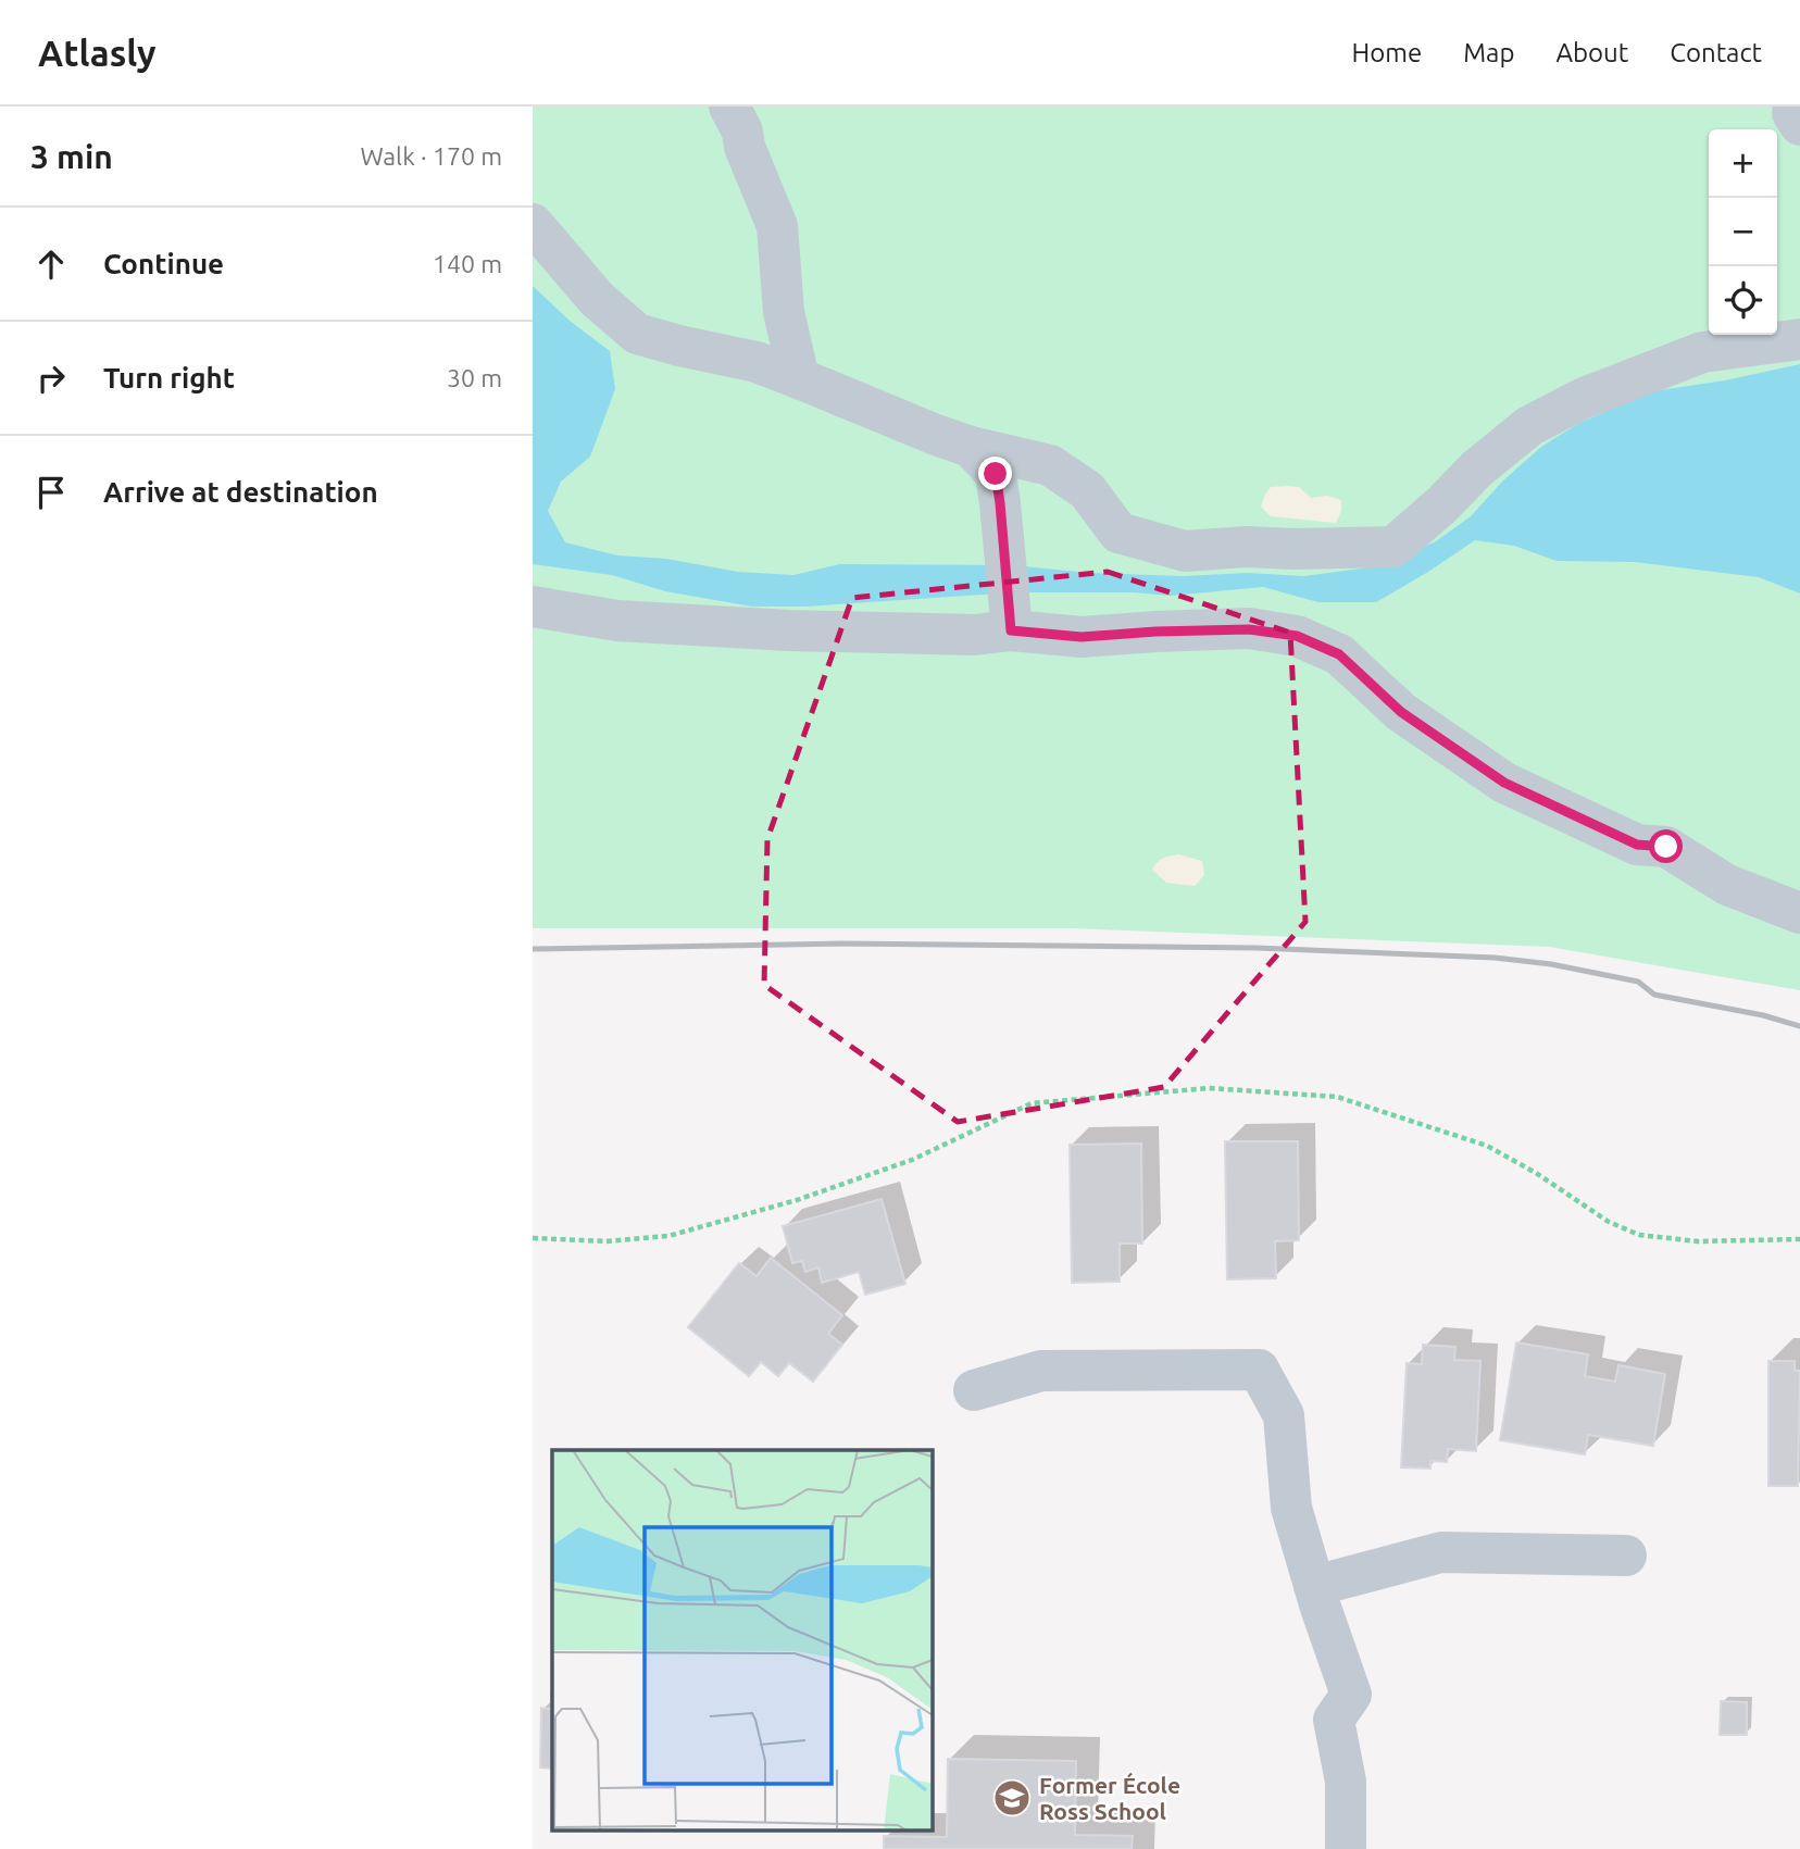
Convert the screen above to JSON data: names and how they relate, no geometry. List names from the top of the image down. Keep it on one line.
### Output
{"places":{"school or university":["Former École Ross School"]},"page":{"header":"Atlasly","nav":["Home","Map","About","Contact"],"heading":["3 min","Walk · 170 m"],"map_buttons":["+","−"],"list":[["Continue","140 m"],["Turn right","30 m"],"Arrive at destination"]}}
